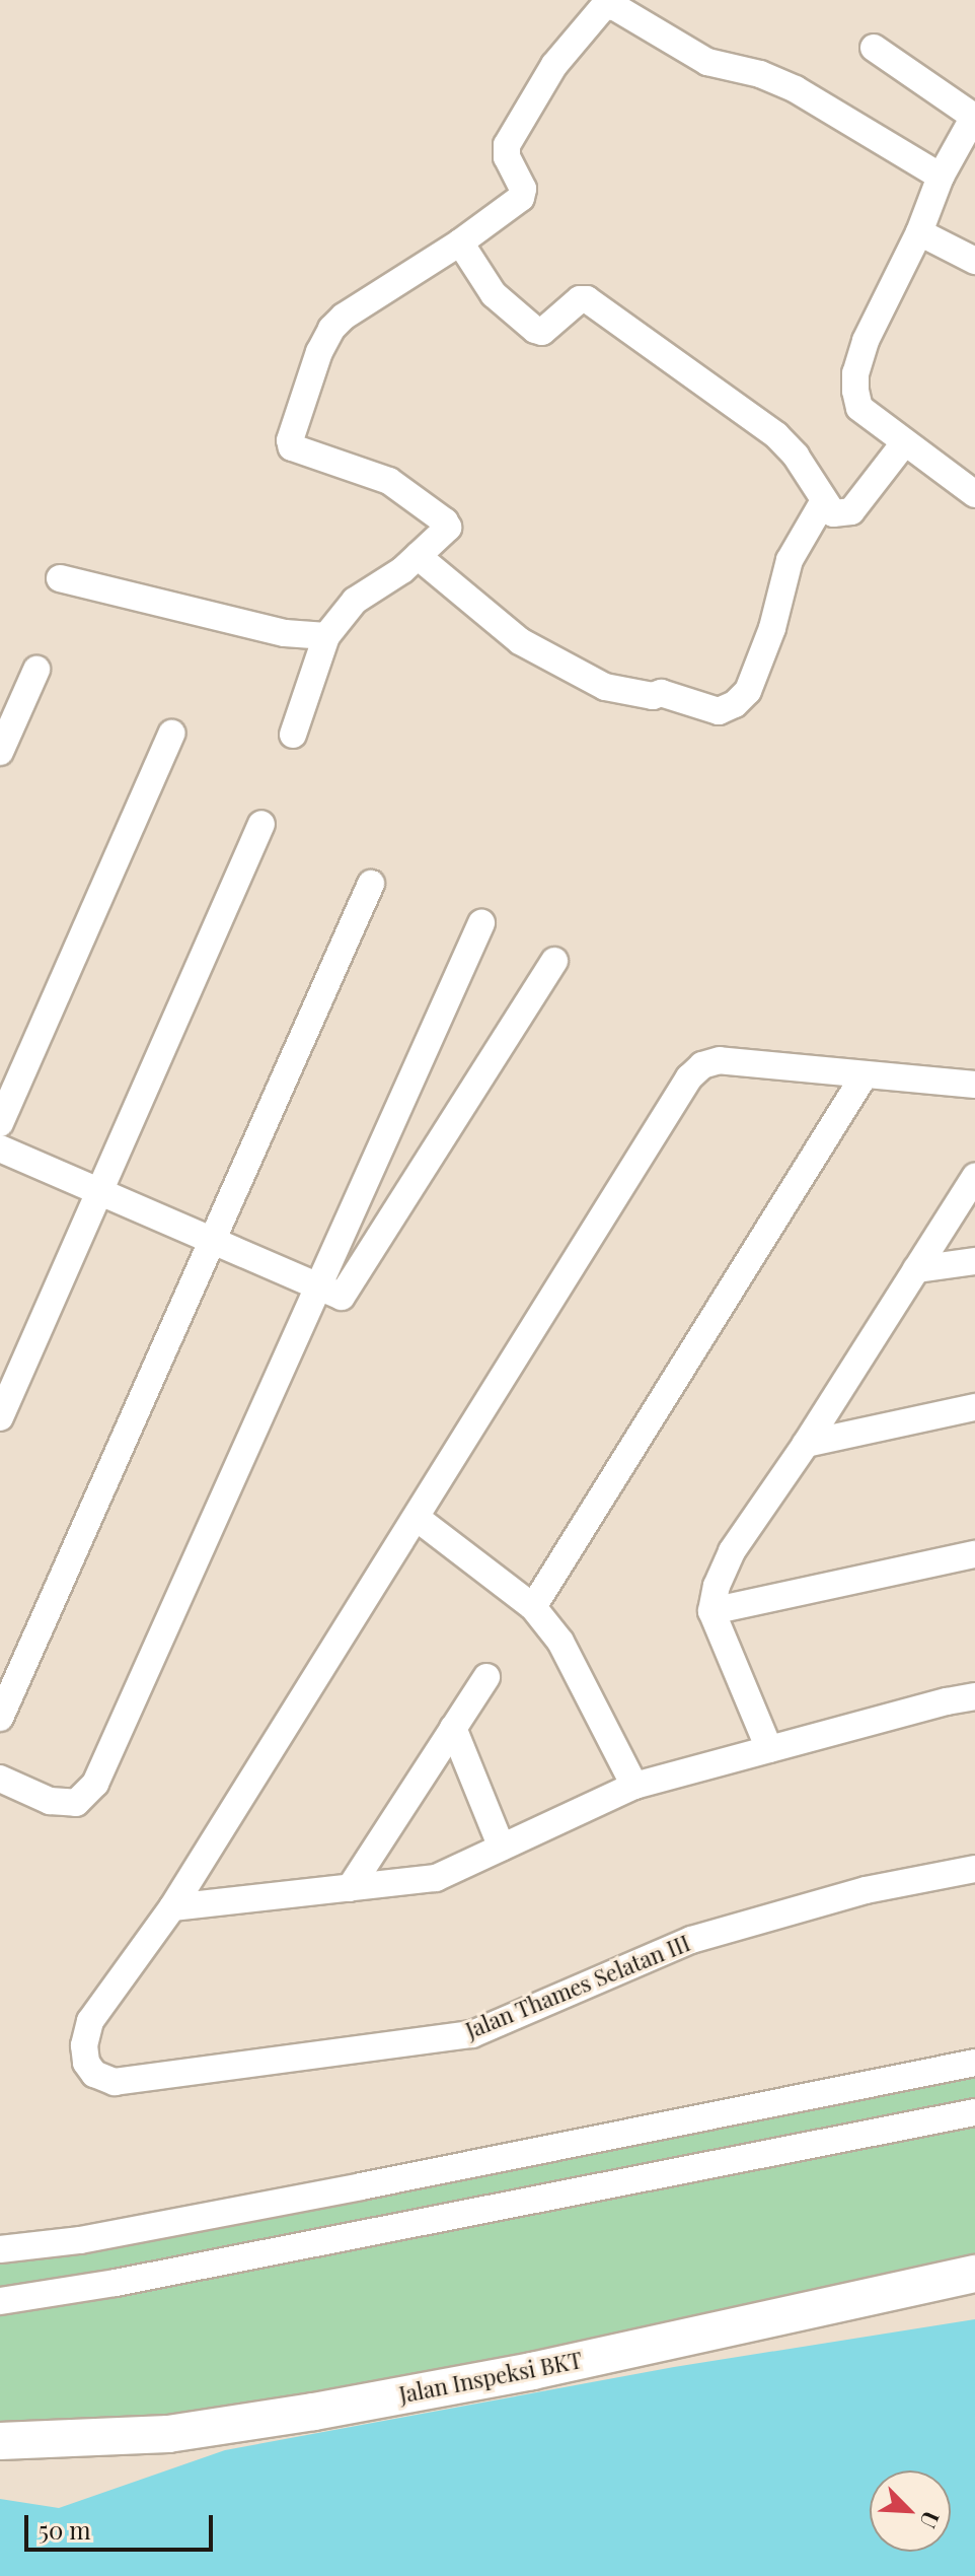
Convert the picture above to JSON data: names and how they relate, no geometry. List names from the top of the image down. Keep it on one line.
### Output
{"streets":{"street":["Jalan Thames Selatan III","Jalan Inspeksi BKT"]},"scale_bar":"50 m","north":"bottom right"}
